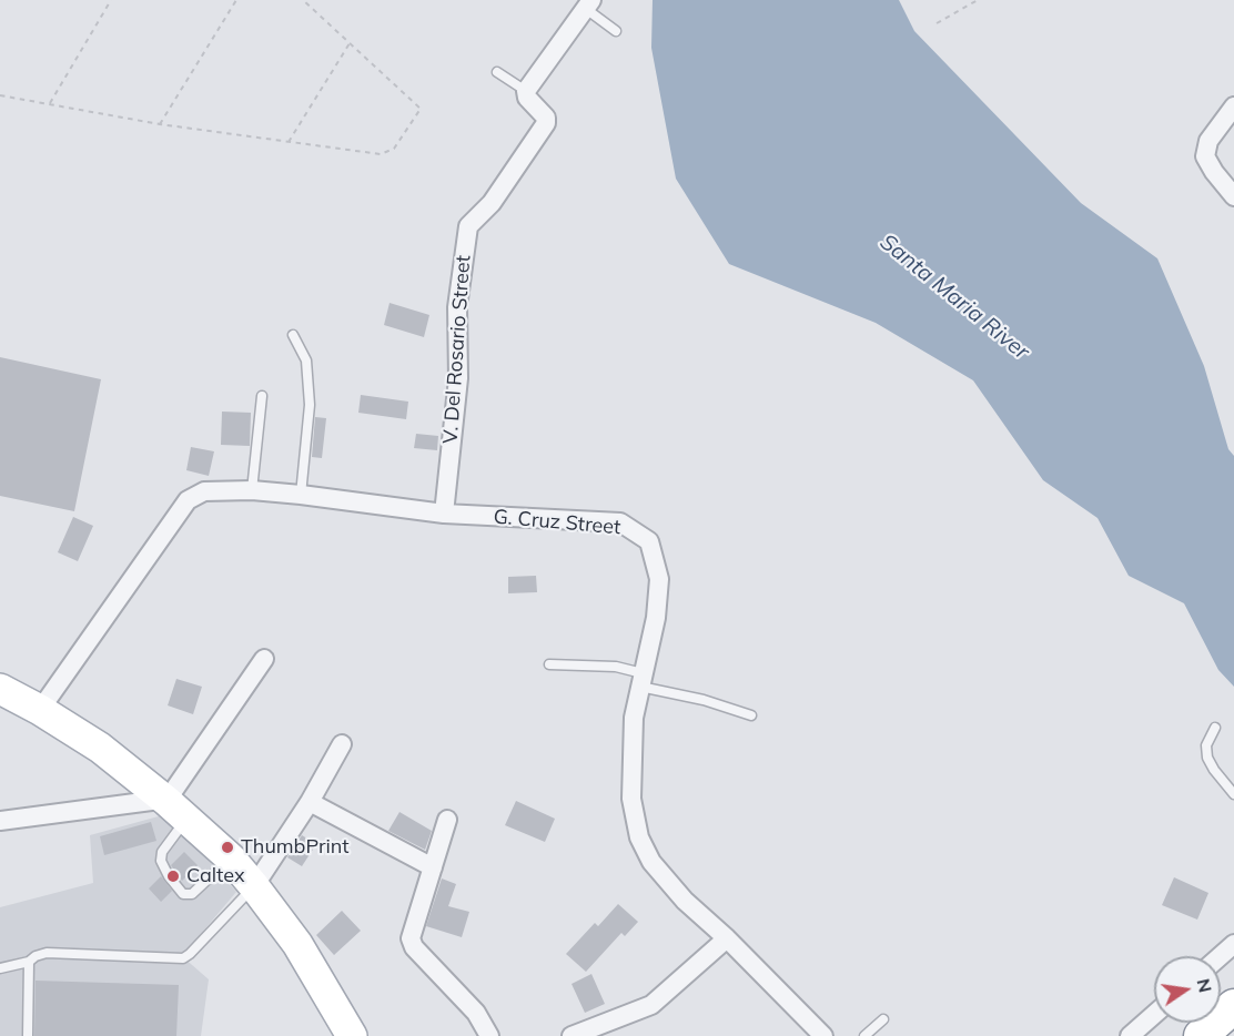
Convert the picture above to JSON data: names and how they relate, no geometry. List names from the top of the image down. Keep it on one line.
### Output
{"streets":{"street":["V. Del Rosario Street","G. Cruz Street"]},"crossings":[["V. Del Rosario Street","G. Cruz Street"]],"water":["Santa Maria River"],"places":["ThumbPrint","Caltex"],"north":"right"}
